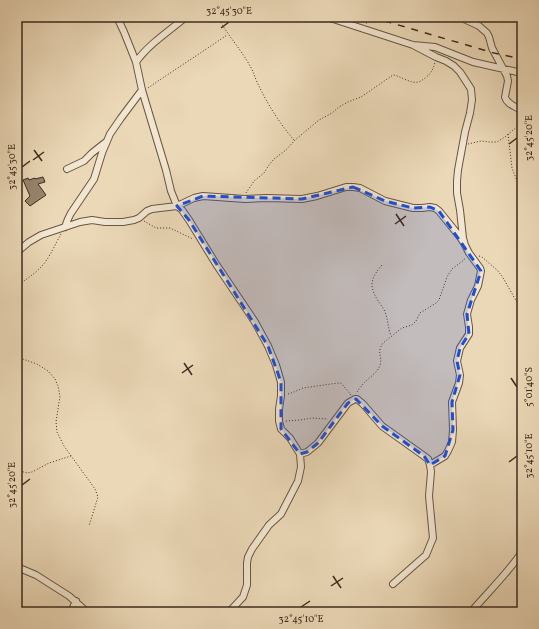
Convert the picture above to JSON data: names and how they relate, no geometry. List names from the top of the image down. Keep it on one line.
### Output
{"coordinates":["32°45'30\"E","32°45'20\"E","5°01'40\"S","32°45'10\"E"]}
